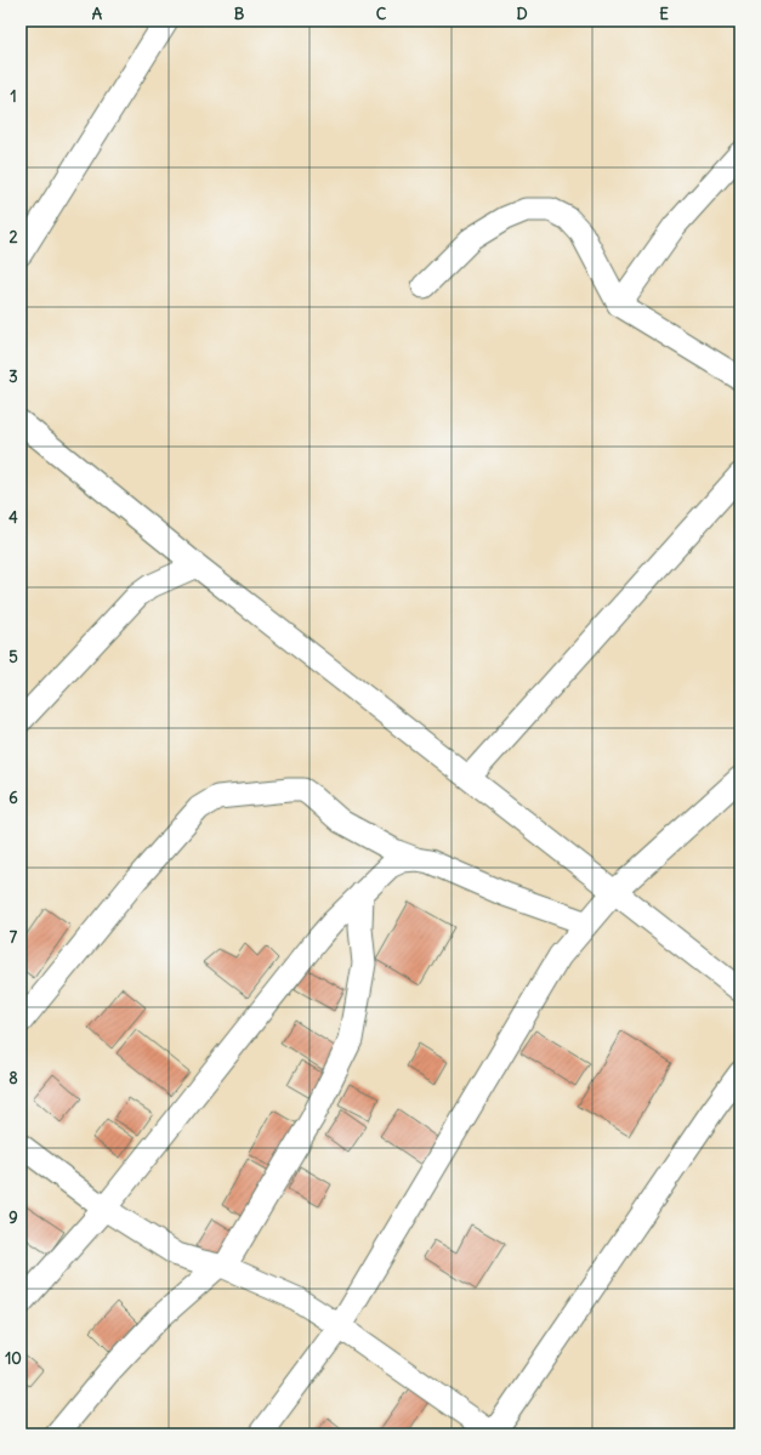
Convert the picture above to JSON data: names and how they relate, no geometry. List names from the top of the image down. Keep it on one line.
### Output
{"grid":{"columns":["A","B","C","D","E"],"rows":["1","2","3","4","5","6","7","8","9","10"]}}
